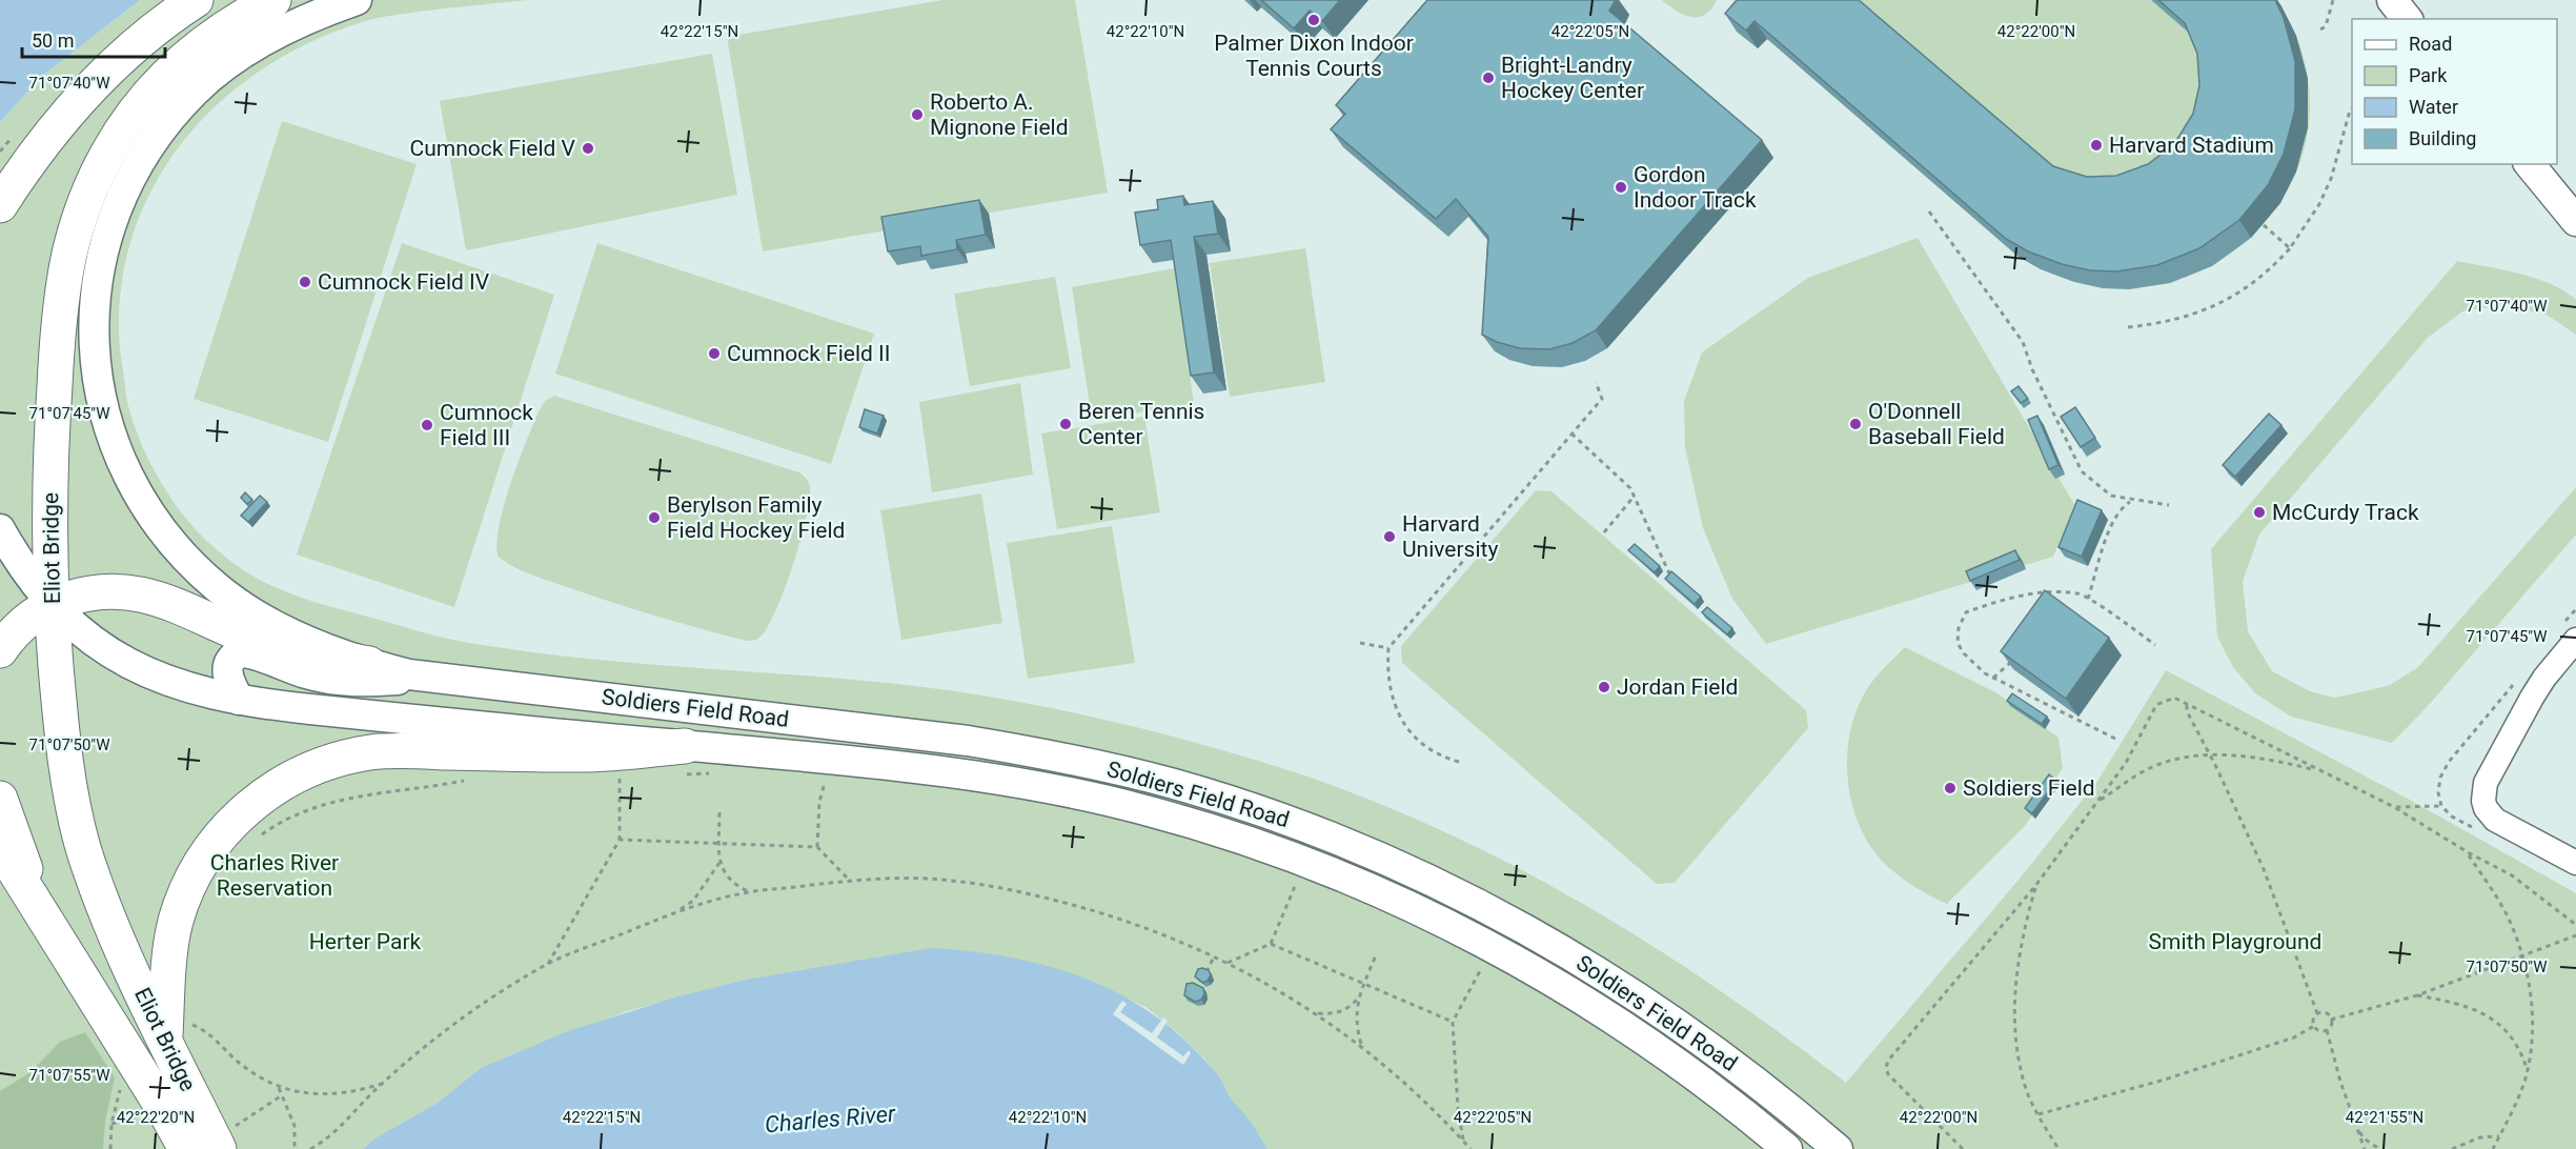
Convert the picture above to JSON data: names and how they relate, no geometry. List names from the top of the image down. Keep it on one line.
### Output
{"streets":{"highway":["Eliot Bridge"],"main road":["Soldiers Field Road"]},"crossings":[["Eliot Bridge","Soldiers Field Road"]],"water":["Charles River"],"parks":["Charles River Reservation","Herter Park","Smith Playground"],"places":["Palmer Dixon Indoor Tennis Courts","Bright-Landry Hockey Center","Roberto A. Mignone Field","Harvard Stadium","Cumnock Field V","Gordon Indoor Track","Cumnock Field IV","Cumnock Field II","Beren Tennis Center","O'Donnell Baseball Field","Cumnock Field III","McCurdy Track","Berylson Family Field Hockey Field","Harvard University","Jordan Field","Soldiers Field"],"legend":["Road","Park","Water","Building"],"scale_bar":"50 m","coordinates":["42°22'15\"N","42°22'10\"N","42°22'05\"N","42°22'00\"N","71°07'40\"W","71°07'45\"W","71°07'50\"W","71°07'55\"W","42°22'20\"N","42°21'55\"N"]}
